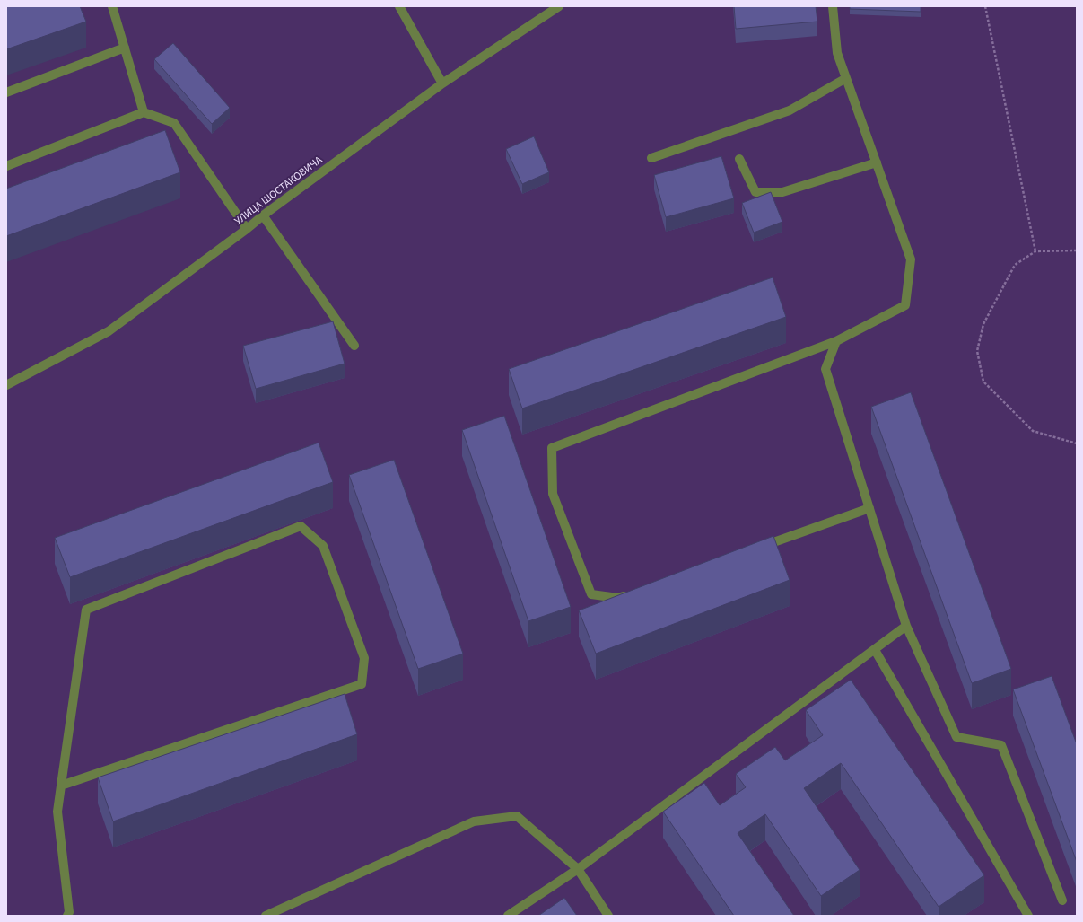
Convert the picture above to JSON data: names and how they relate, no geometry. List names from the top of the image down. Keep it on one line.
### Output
{"streets":{"street":["УЛИЦА ШОСТАКОВИЧА"]}}
